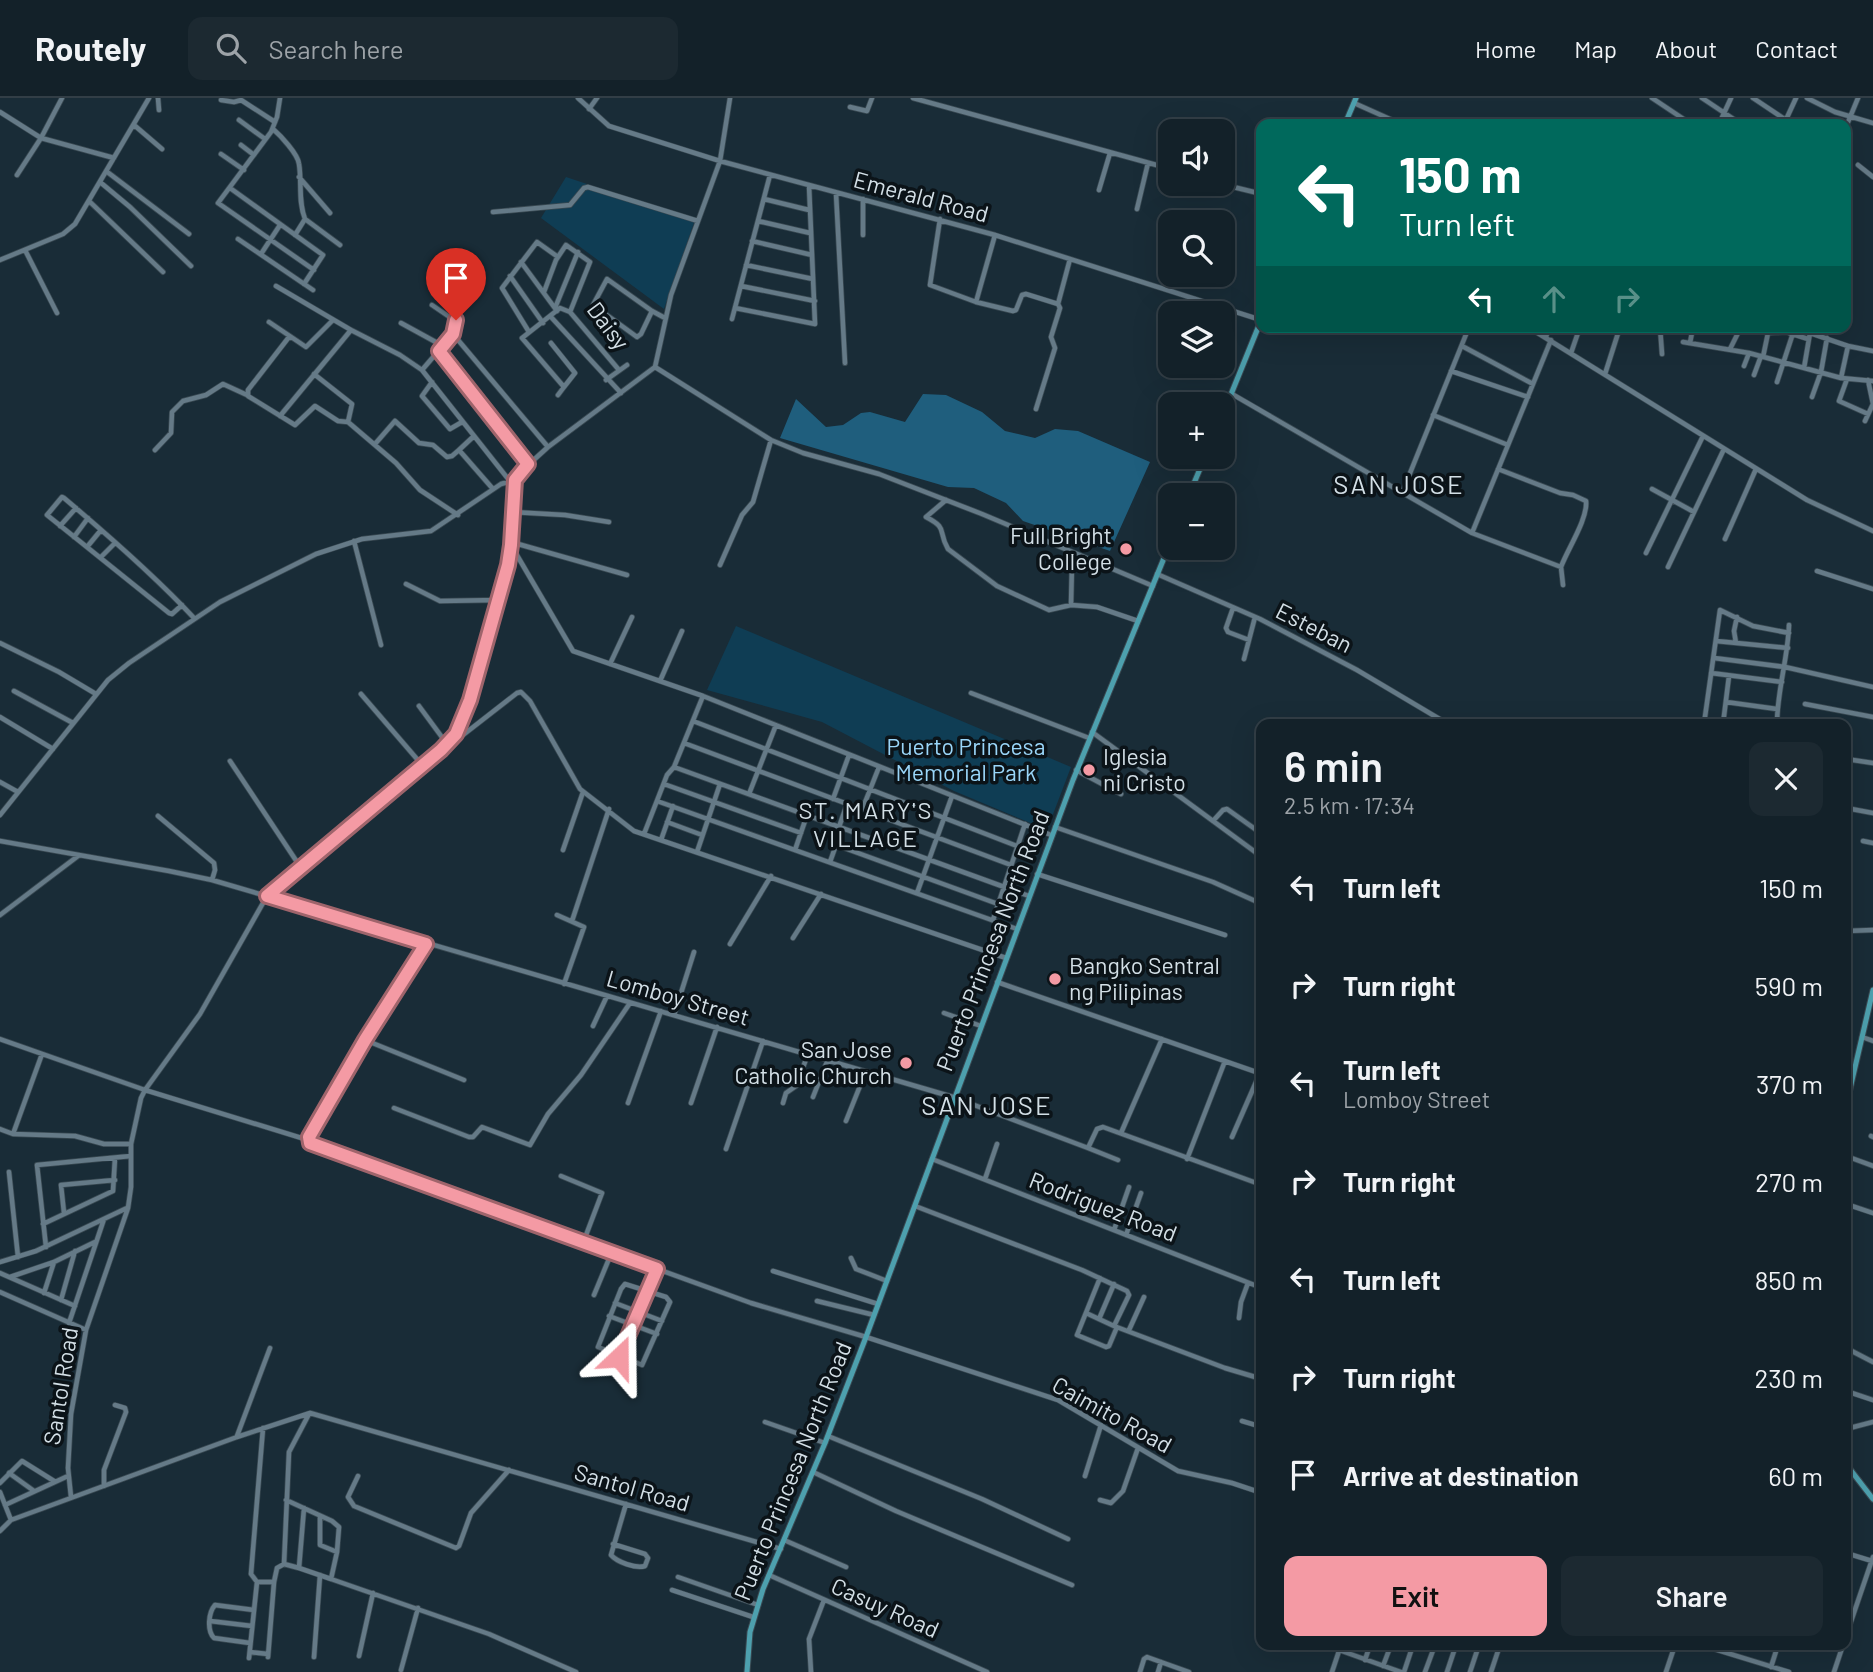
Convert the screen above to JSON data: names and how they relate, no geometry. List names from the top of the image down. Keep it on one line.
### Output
{"streets":{"main road":["Puerto Princesa North Road"],"street":["Emerald Road","Daisy","Esteban","Lomboy Street","Rodriguez Road","Santol Road","Caimito Road","Casuy Road"]},"crossings":[["Esteban","Puerto Princesa North Road"],["Puerto Princesa North Road","Lomboy Street"],["Puerto Princesa North Road","Rodriguez Road"],["Puerto Princesa North Road","Santol Road"],["Puerto Princesa North Road","Caimito Road"],["Puerto Princesa North Road","Casuy Road"],["Lomboy Street","Santol Road"],["Santol Road","Caimito Road"]],"districts":["SAN JOSE","ST. MARY'S VILLAGE","SAN JOSE"],"parks":["Puerto Princesa Memorial Park"],"places":["Full Bright College","Iglesia ni Cristo","Bangko Sentral ng Pilipinas","San Jose Catholic Church"],"page":{"header":"Routely","search":"Search here","nav":["Home","Map","About","Contact"],"map_buttons":["+","−"],"turn":["150 m","Turn left"],"heading":["6 min","2.5 km · 17:34"],"list":[{"name":"Turn left","value":"150 m"},{"name":"Turn right","value":"590 m"},{"name":"Turn left","note":"Lomboy Street","value":"370 m"},{"name":"Turn right","value":"270 m"},{"name":"Turn left","value":"850 m"},{"name":"Turn right","value":"230 m"},{"name":"Arrive at destination","value":"60 m"}],"buttons":["Exit","Share"]}}
